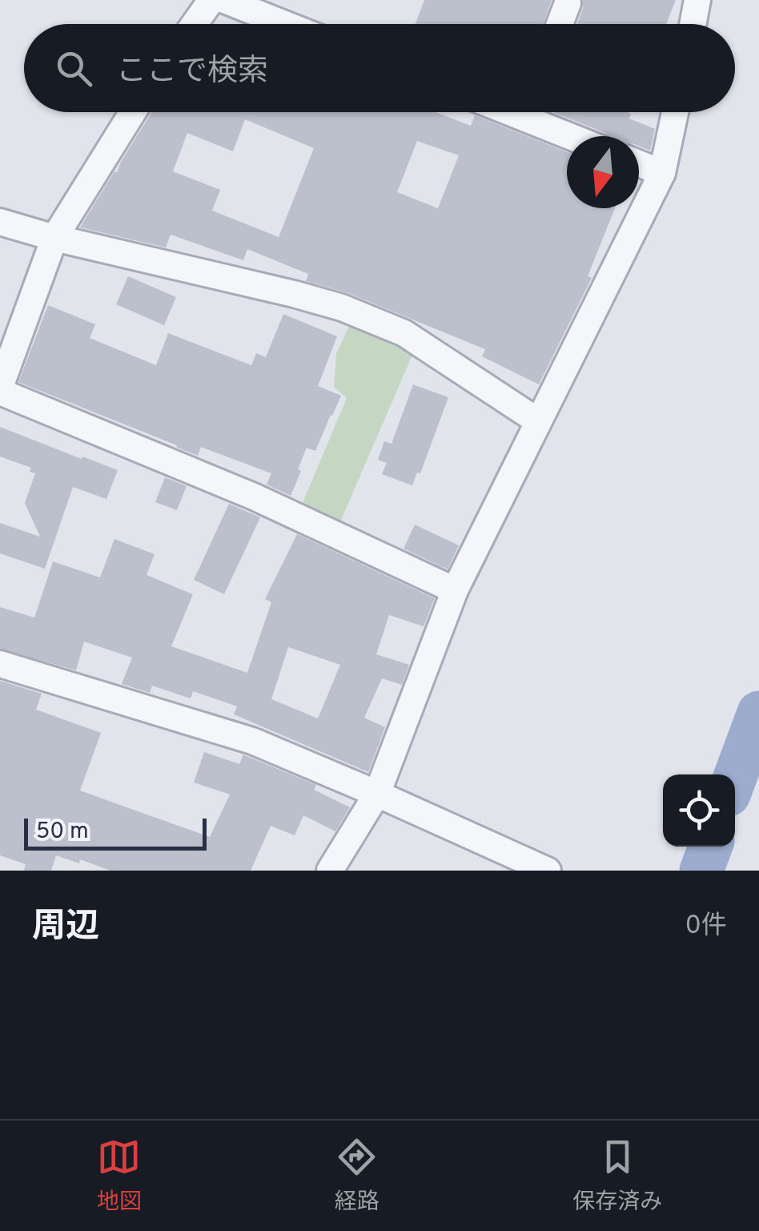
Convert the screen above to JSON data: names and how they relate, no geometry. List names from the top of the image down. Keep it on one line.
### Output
{"scale_bar":"50 m","north":"bottom","page":{"search":"ここで検索","scale":"50 m","heading":["周辺","0件"],"nav":["地図","経路","保存済み"]}}
